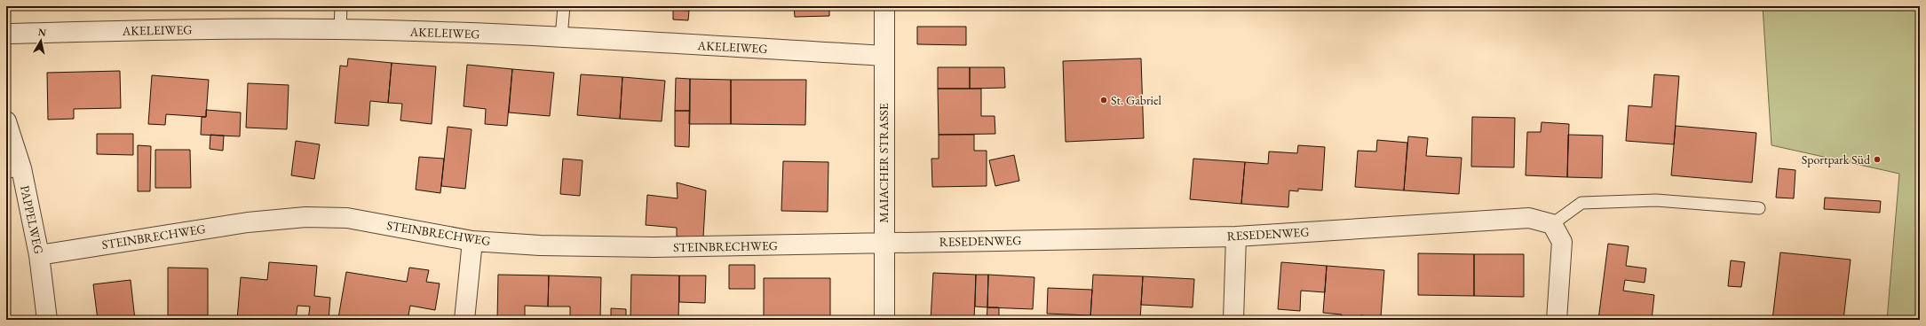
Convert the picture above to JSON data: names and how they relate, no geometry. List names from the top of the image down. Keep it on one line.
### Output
{"streets":{"street":["AKELEIWEG","MAIACHER STRASSE","PAPPELWEG","STEINBRECHWEG","RESEDENWEG"]},"crossings":[["AKELEIWEG","MAIACHER STRASSE"],["MAIACHER STRASSE","STEINBRECHWEG"],["MAIACHER STRASSE","RESEDENWEG"],["PAPPELWEG","STEINBRECHWEG"],["STEINBRECHWEG","RESEDENWEG"]],"places":["St. Gabriel","Sportpark Süd"],"north":"top"}
